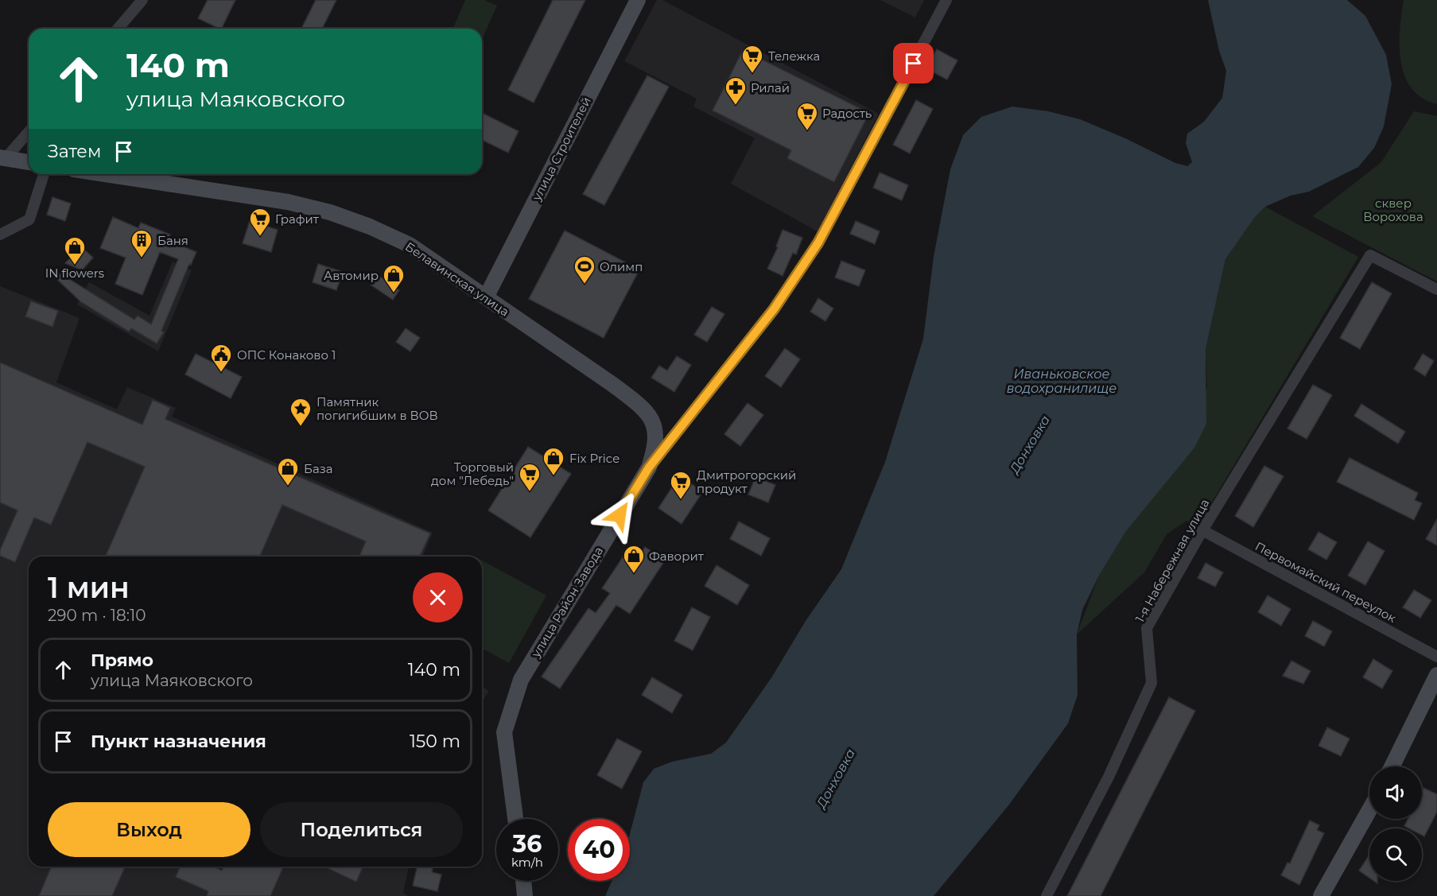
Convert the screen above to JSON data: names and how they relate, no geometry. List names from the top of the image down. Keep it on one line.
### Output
{"streets":{"main road":["улица Строителей","Белавинская улица","улица Район Завода"],"street":["1-я Набережная улица","Первомайский переулок"]},"crossings":[["улица Строителей","Белавинская улица"],["Белавинская улица","улица Район Завода"],["1-я Набережная улица","Первомайский переулок"]],"water":["Иваньковское водохранилище","Донховка"],"parks":["сквер Ворохова"],"places":{"supermarket":["Тележка","Радость","Графит","Торговый дом \"Лебедь\"","Дмитрогорский продукт"],"pharmacy":["Рилай"],"building":["Баня"],"shop":["IN flowers","Автомир","Fix Price","База","Фаворит"],"sports":["Олимп"],"public building":["ОПС Конаково 1"],"place":["Памятник погигибшим в ВОВ"]},"page":{"turn":["140 m","улица Маяковского"],"then":"Затем","heading":["1 мин","290 m · 18:10"],"list":[{"name":"Прямо","note":"улица Маяковского","value":"140 m"},{"name":"Пункт назначения","value":"150 m"}],"buttons":["Выход","Поделиться"],"speed":"36 km/h","limit":"40"}}
